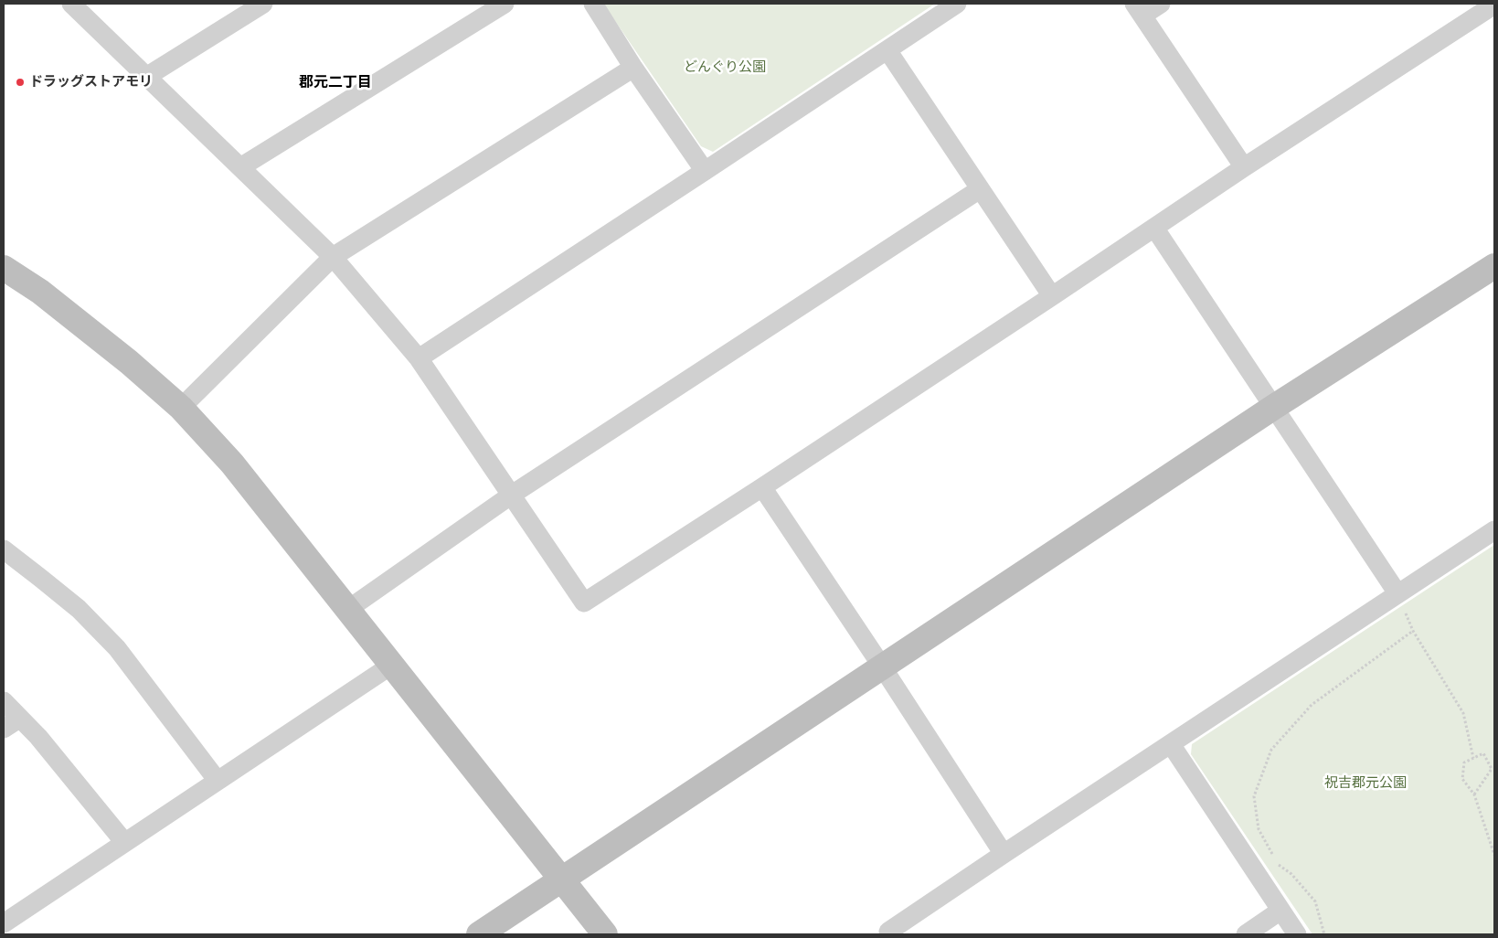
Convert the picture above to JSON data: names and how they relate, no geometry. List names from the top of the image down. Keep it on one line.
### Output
{"districts":["郡元二丁目"],"parks":["どんぐり公園","祝吉郡元公園"],"places":["ドラッグストアモリ"]}
